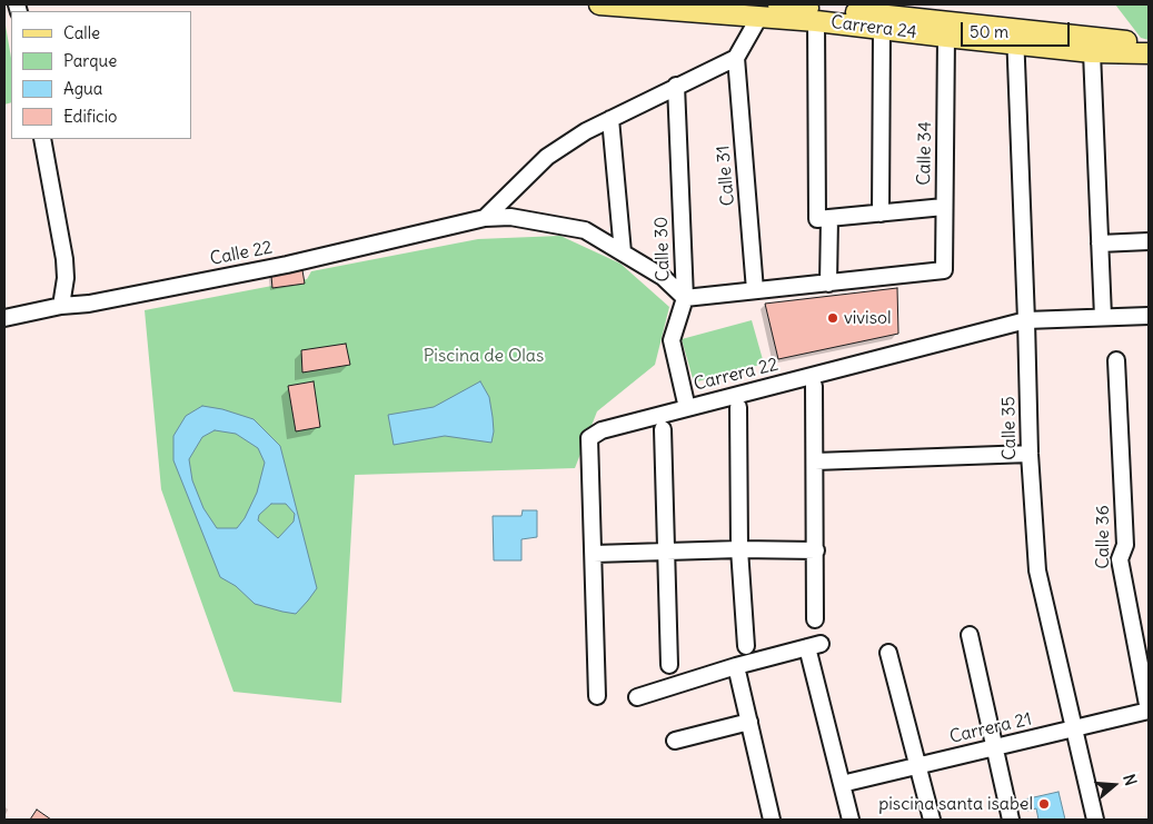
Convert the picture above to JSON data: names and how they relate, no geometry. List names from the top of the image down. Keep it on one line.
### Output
{"streets":{"main road":["Carrera 24"],"street":["Calle 34","Calle 31","Calle 30","Calle 22","Carrera 22","Calle 35","Calle 36","Carrera 21"]},"crossings":[["Carrera 24","Calle 34"],["Carrera 24","Calle 35"],["Calle 30","Calle 22"],["Calle 30","Carrera 22"],["Carrera 22","Calle 35"],["Calle 35","Carrera 21"],["Calle 36","Carrera 21"]],"parks":["Piscina de Olas"],"places":["vivisol","piscina santa isabel"],"legend":["Calle","Parque","Agua","Edificio"],"scale_bar":"50 m","north":"right"}
